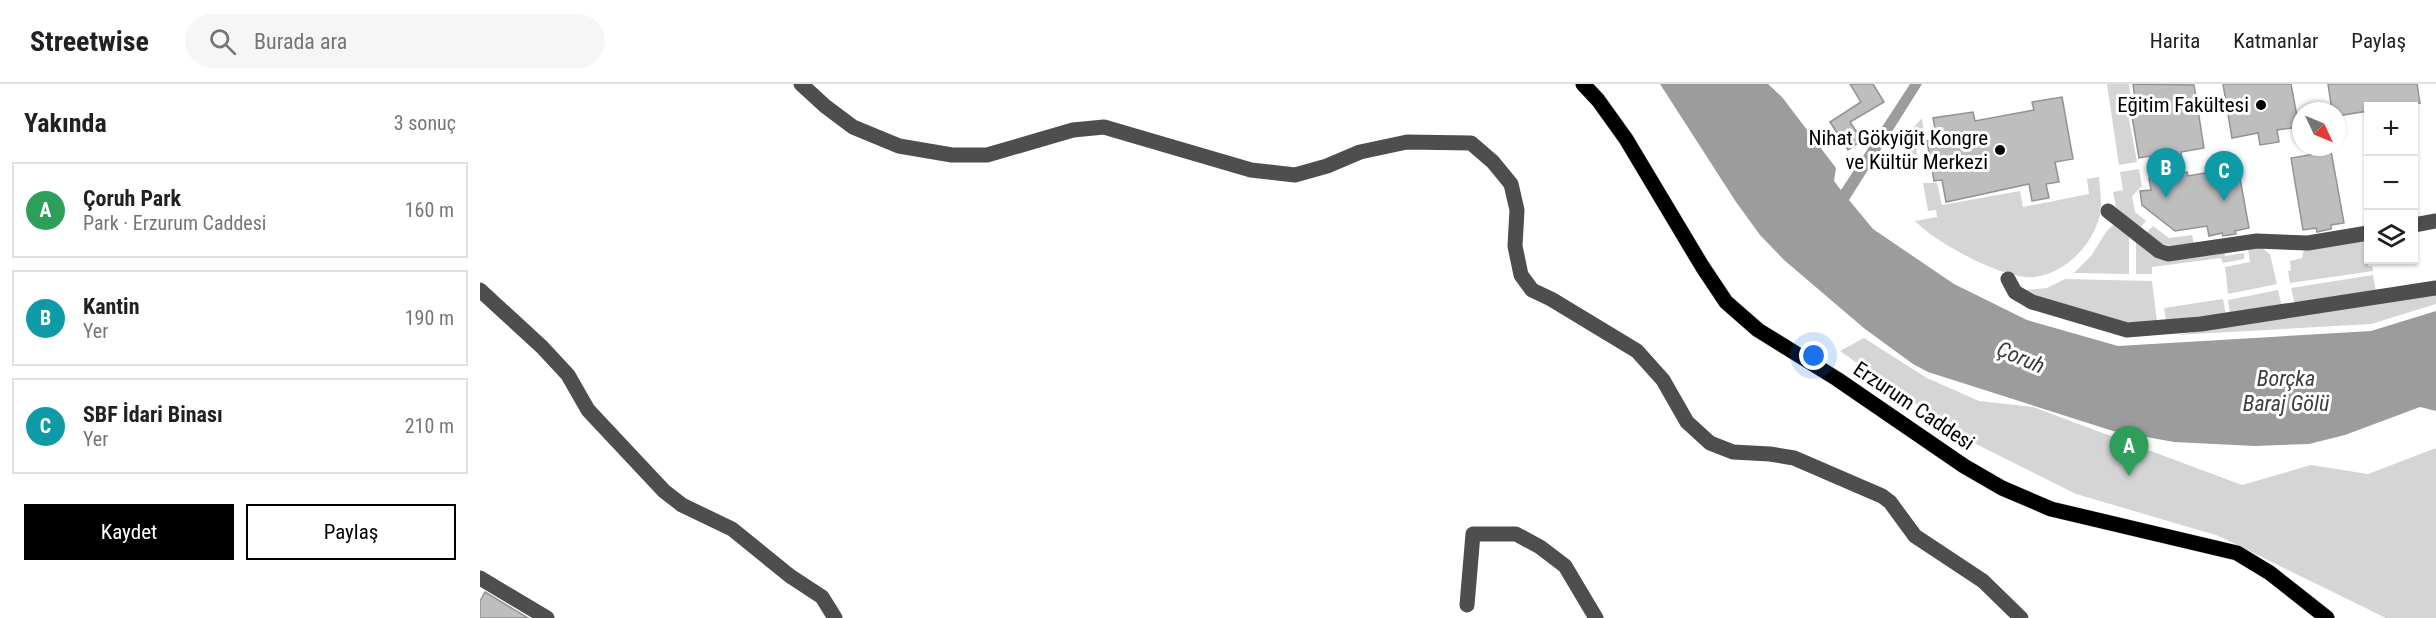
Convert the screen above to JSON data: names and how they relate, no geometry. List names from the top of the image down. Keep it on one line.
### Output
{"streets":{"main road":["Erzurum Caddesi"]},"water":["Çoruh","Borçka Baraj Gölü"],"places":["Eğitim Fakültesi","Nihat Gökyiğit Kongre ve Kültür Merkezi"],"north":"bottom right","page":{"header":"Streetwise","search":"Burada ara","nav":["Harita","Katmanlar","Paylaş"],"heading":["Yakında","3 sonuç"],"map_buttons":["+","−"],"pins":["B","C","A"],"list":[{"mark":"A","name":"Çoruh Park","note":"Park · Erzurum Caddesi","value":"160 m"},{"mark":"B","name":"Kantin","note":"Yer","value":"190 m"},{"mark":"C","name":"SBF İdari Binası","note":"Yer","value":"210 m"}],"buttons":["Kaydet","Paylaş"]}}
